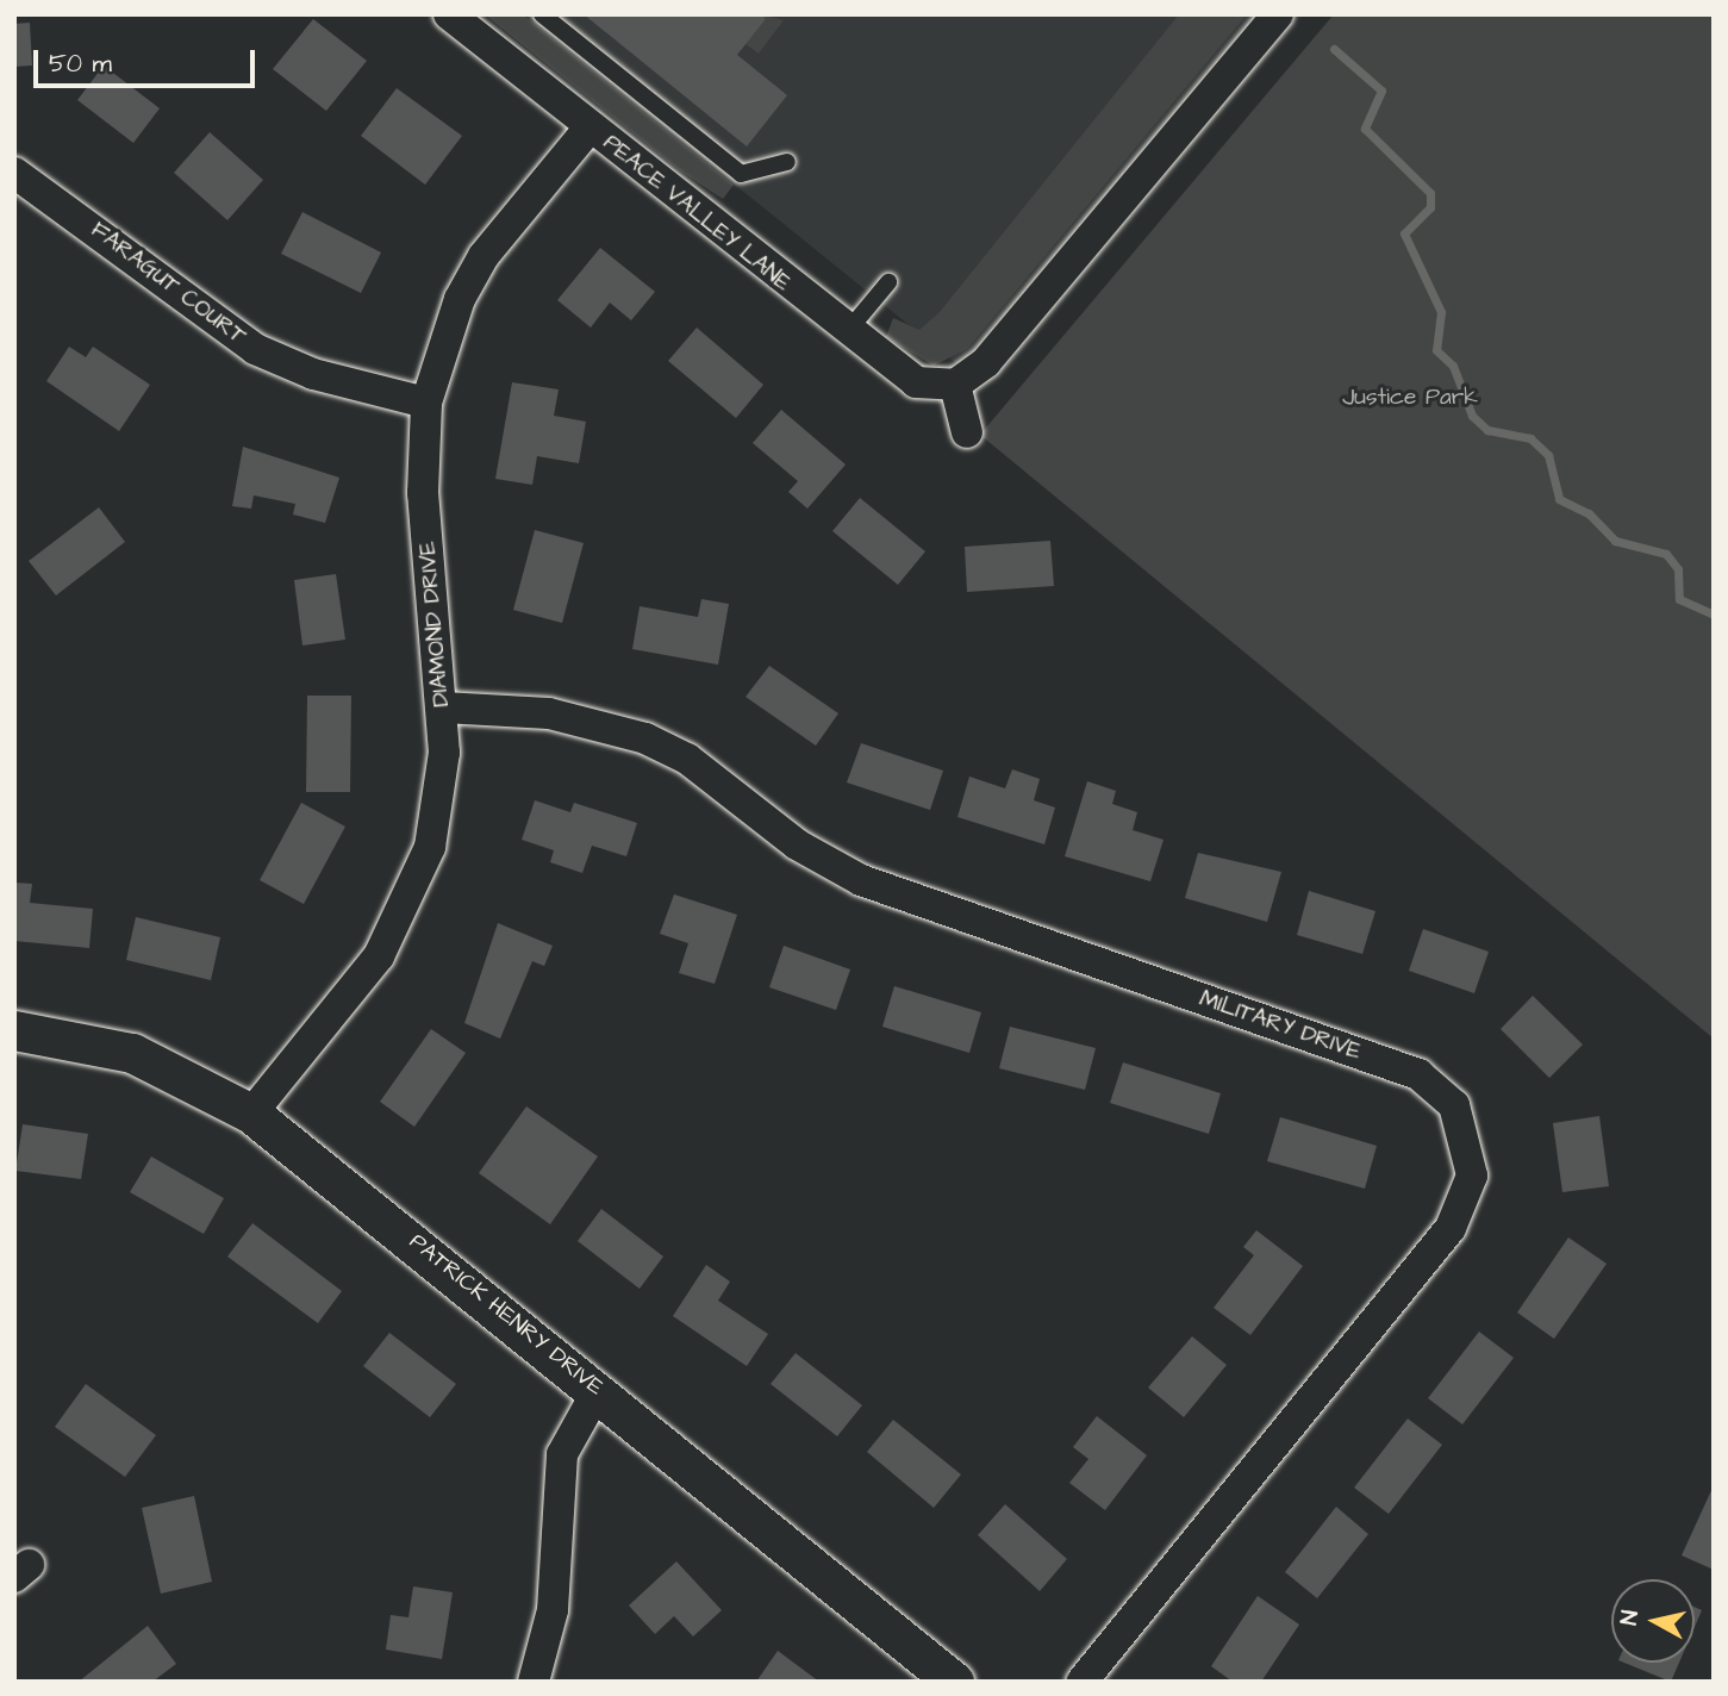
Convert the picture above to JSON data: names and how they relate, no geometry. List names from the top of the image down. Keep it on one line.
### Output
{"streets":{"street":["PEACE VALLEY LANE","FARAGUT COURT","DIAMOND DRIVE","MILITARY DRIVE","PATRICK HENRY DRIVE"]},"crossings":[["PEACE VALLEY LANE","DIAMOND DRIVE"],["FARAGUT COURT","DIAMOND DRIVE"],["DIAMOND DRIVE","MILITARY DRIVE"],["DIAMOND DRIVE","PATRICK HENRY DRIVE"]],"parks":["Justice Park"],"scale_bar":"50 m","north":"left"}
